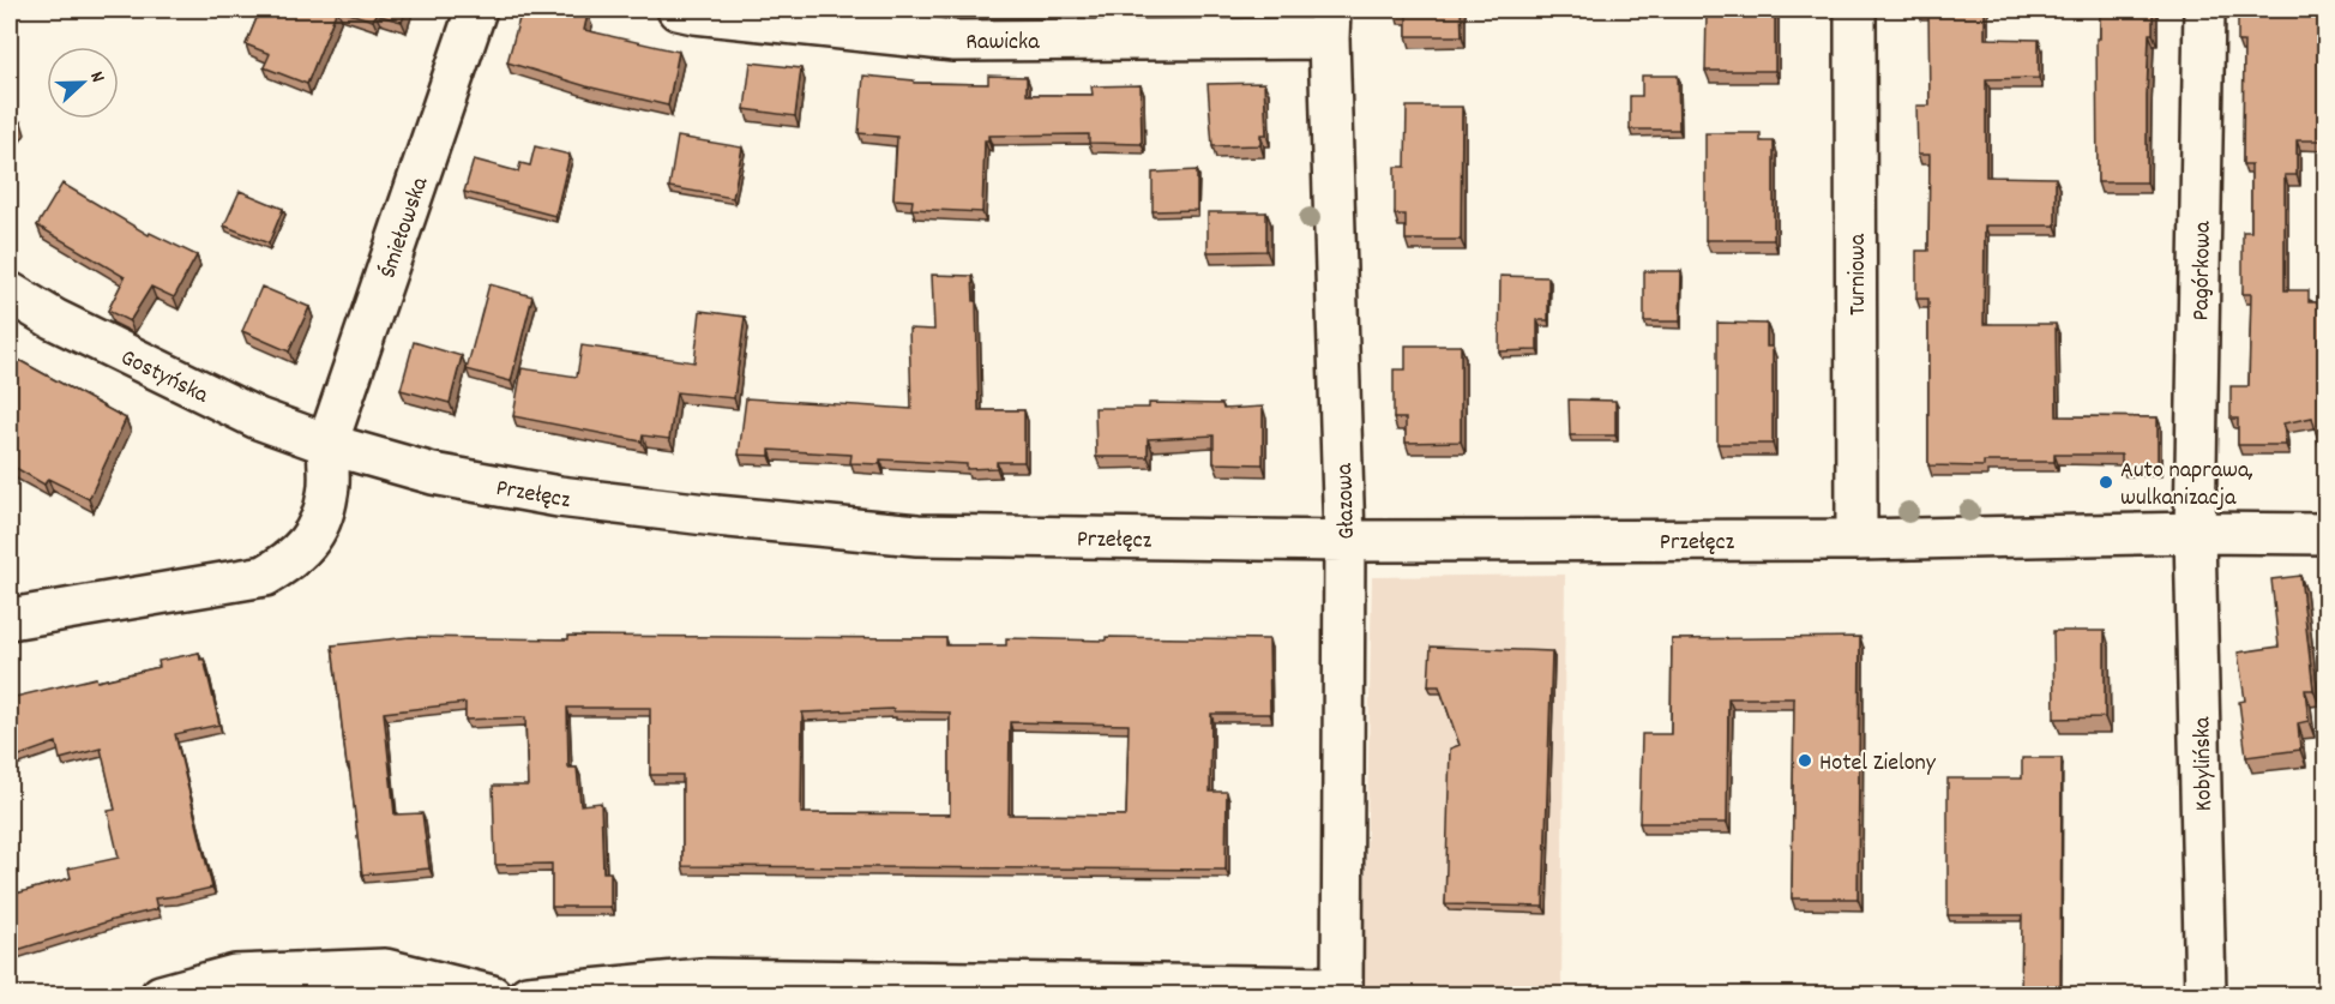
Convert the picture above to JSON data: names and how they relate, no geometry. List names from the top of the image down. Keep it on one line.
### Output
{"streets":{"street":["Rawicka","Śmiełowska","Pagórkowa","Turniowa","Gostyńska","Przełęcz","Głazowa","Kobylińska"]},"crossings":[["Rawicka","Głazowa"],["Śmiełowska","Gostyńska"],["Śmiełowska","Przełęcz"],["Pagórkowa","Przełęcz"],["Pagórkowa","Kobylińska"],["Turniowa","Przełęcz"],["Gostyńska","Przełęcz"],["Przełęcz","Głazowa"],["Przełęcz","Kobylińska"]],"places":["Auto naprawa, wulkanizacja","Hotel Zielony"],"north":"right"}
